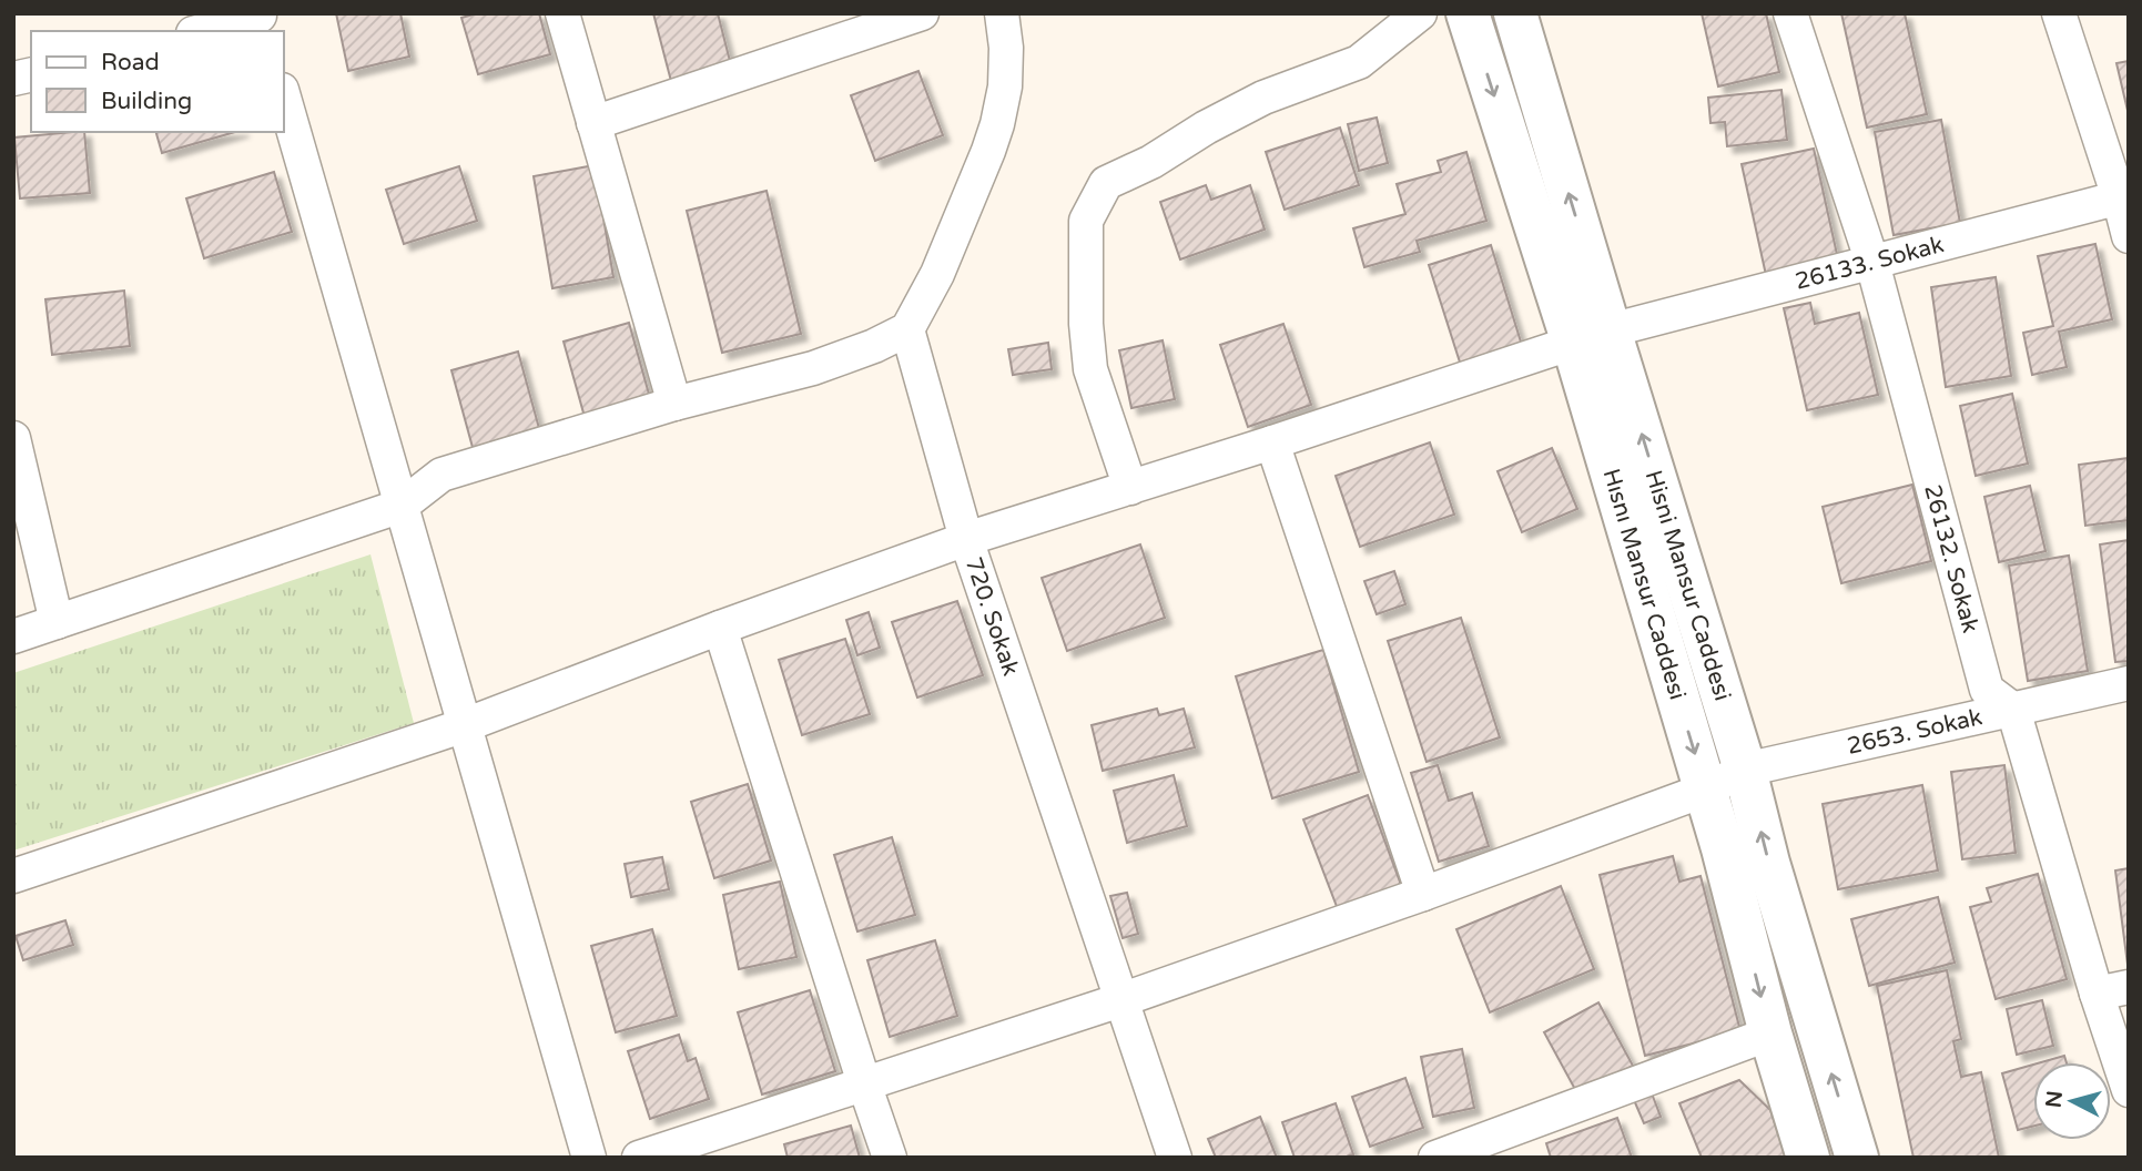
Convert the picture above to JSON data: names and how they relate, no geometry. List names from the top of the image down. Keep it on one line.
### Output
{"streets":{"main road":["Hısnı Mansur Caddesi","Hisni Mansur Caddesi"],"street":["26133. Sokak","26132. Sokak","720. Sokak","2653. Sokak"]},"crossings":[["26133. Sokak","26132. Sokak"],["26133. Sokak","Hısnı Mansur Caddesi"],["26133. Sokak","Hisni Mansur Caddesi"],["26133. Sokak","720. Sokak"],["26132. Sokak","2653. Sokak"],["Hısnı Mansur Caddesi","Hisni Mansur Caddesi"],["Hısnı Mansur Caddesi","2653. Sokak"],["Hisni Mansur Caddesi","2653. Sokak"],["720. Sokak","2653. Sokak"]],"one_way":["Hısnı Mansur Caddesi","Hisni Mansur Caddesi"],"legend":["Road","Building"],"north":"left"}
